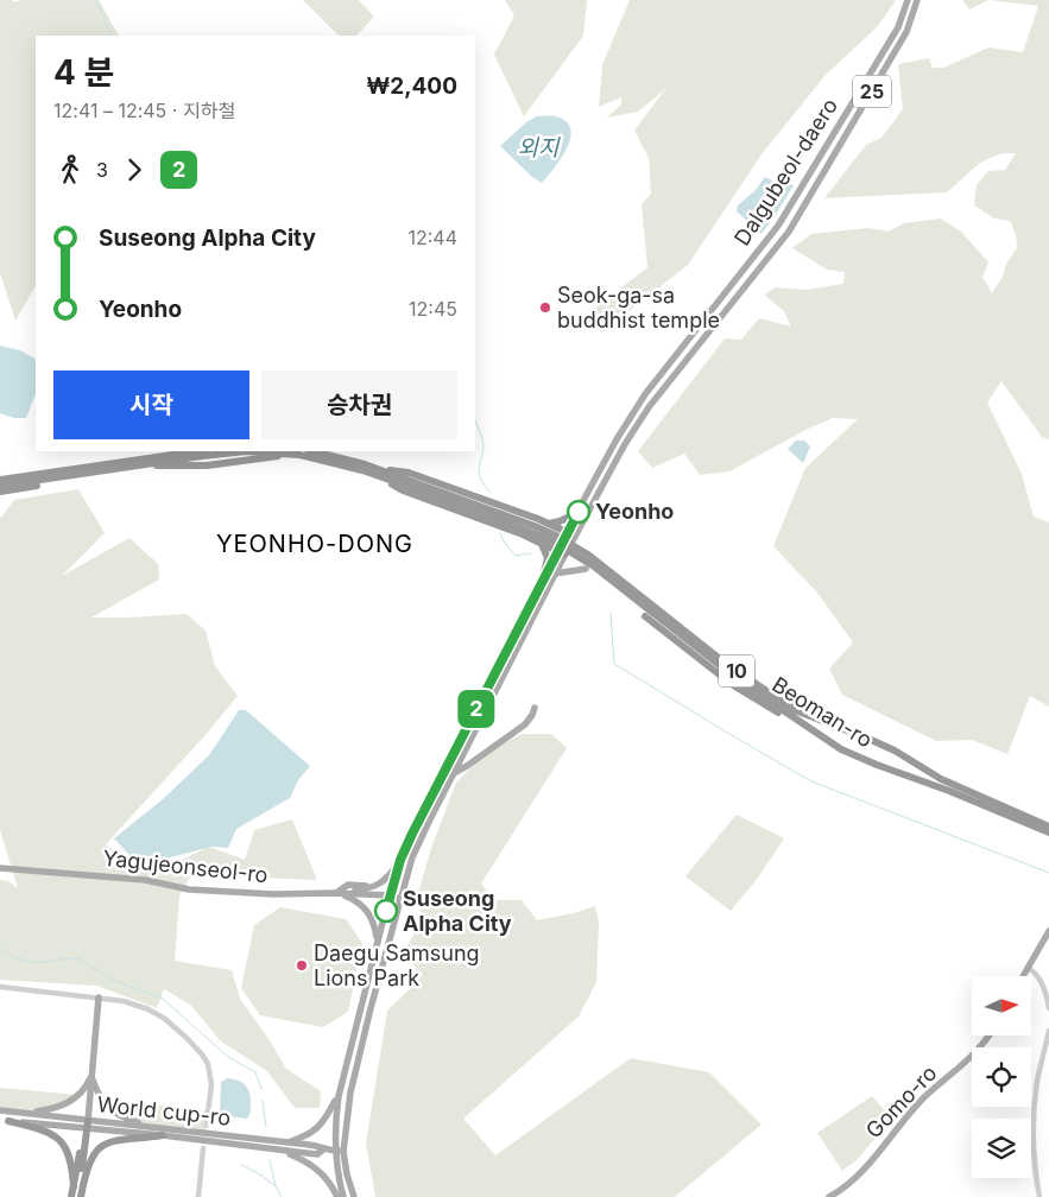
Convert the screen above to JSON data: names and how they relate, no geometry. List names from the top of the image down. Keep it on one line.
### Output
{"streets":{"highway":["10","Beoman-ro"],"main road":["25","Dalgubeol-daero","Yagujeonseol-ro","Gomo-ro","World cup-ro"]},"crossings":[["Dalgubeol-daero","Yagujeonseol-ro"],["Dalgubeol-daero","World cup-ro"],["10","Beoman-ro"]],"districts":["YEONHO-DONG"],"water":["외지"],"places":["Seok-ga-sa buddhist temple","Yeonho","Suseong Alpha City","Daegu Samsung Lions Park"],"lines":["metro line 2"],"north":"right","page":{"on_map":"2","heading":["4 분","12:41 – 12:45 · 지하철","₩2,400"],"legs":["3","2"],"list":[{"name":"Suseong Alpha City","value":"12:44"},{"name":"Yeonho","value":"12:45"}],"buttons":["시작","승차권"]}}
